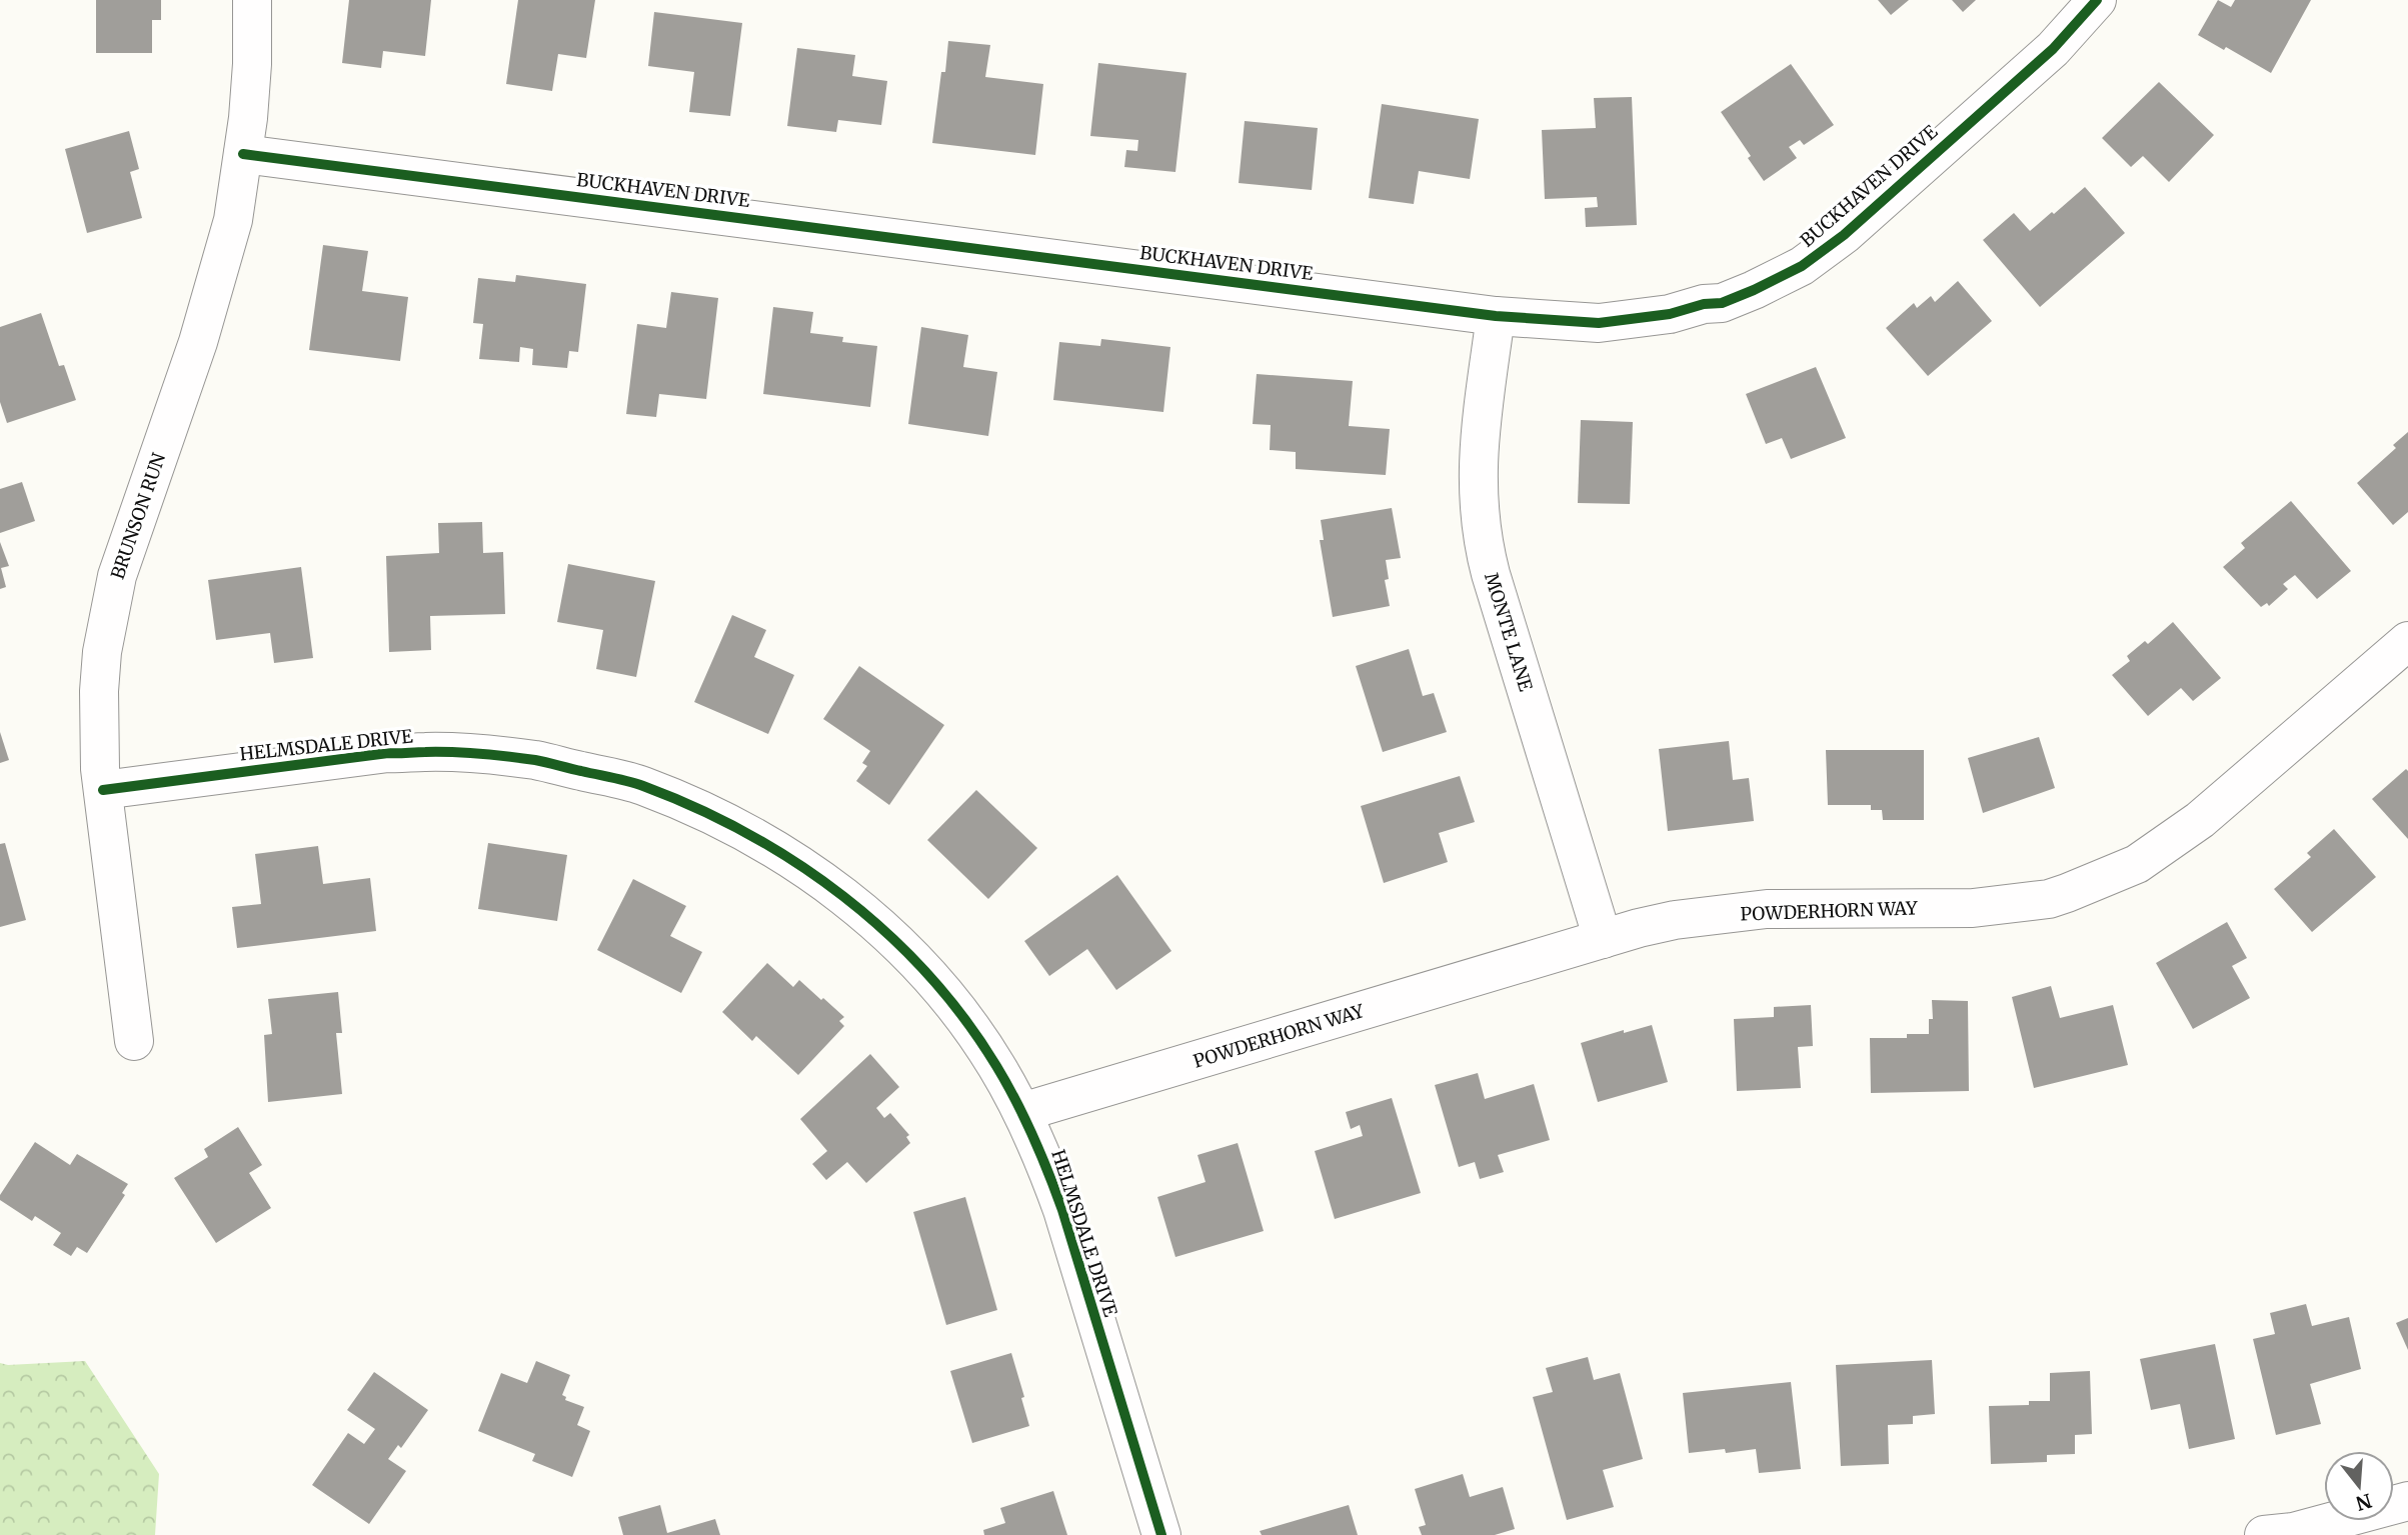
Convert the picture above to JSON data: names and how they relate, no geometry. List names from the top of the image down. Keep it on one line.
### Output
{"streets":{"street":["BUCKHAVEN DRIVE","BRUNSON RUN","MONTE LANE","HELMSDALE DRIVE","POWDERHORN WAY"]},"crossings":[["BUCKHAVEN DRIVE","BRUNSON RUN"],["BUCKHAVEN DRIVE","MONTE LANE"],["BRUNSON RUN","HELMSDALE DRIVE"],["MONTE LANE","POWDERHORN WAY"],["HELMSDALE DRIVE","POWDERHORN WAY"]],"north":"bottom"}
